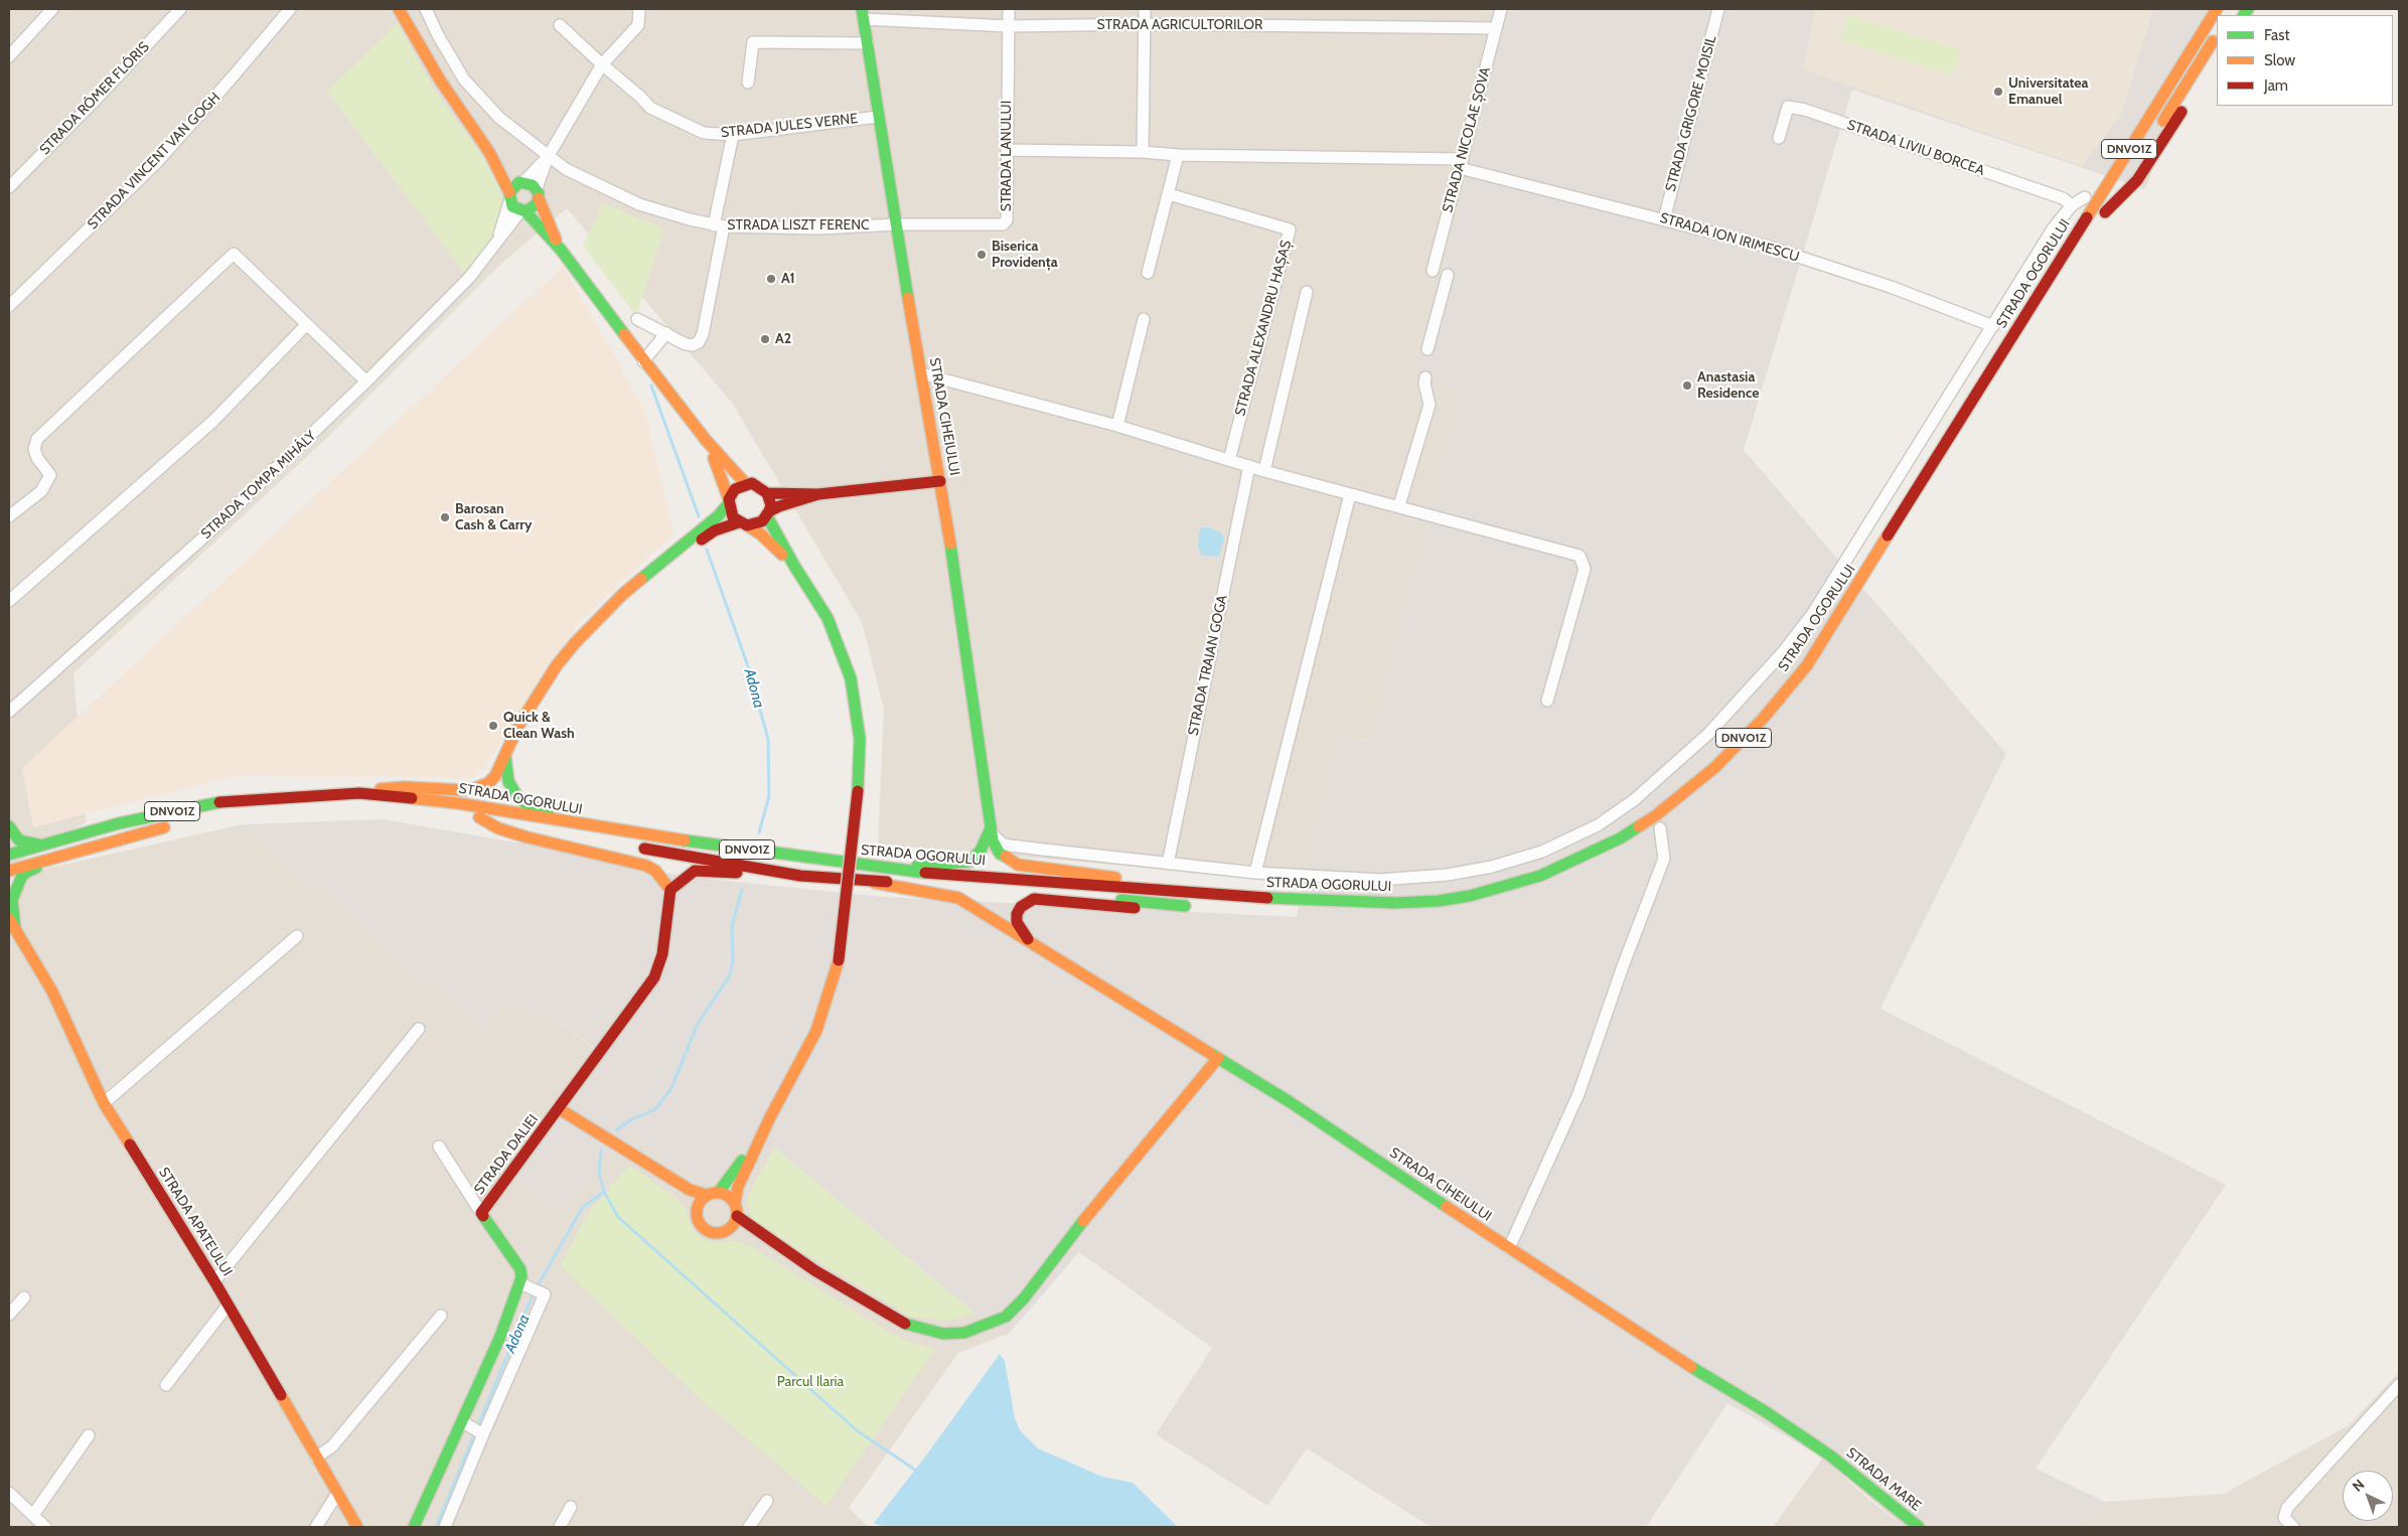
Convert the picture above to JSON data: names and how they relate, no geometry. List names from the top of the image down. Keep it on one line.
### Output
{"streets":{"main road":["DNVO1Z","STRADA OGORULUI","STRADA CIHEIULUI","STRADA DALIEI","STRADA APATEULUI","STRADA MARE"],"street":["STRADA AGRICULTORILOR","STRADA RÓMER FLÓRIS","STRADA GRIGORE MOISIL","STRADA JULES VERNE","STRADA NICOLAE ȘOVA","STRADA LIVIU BORCEA","STRADA LANULUI","STRADA VINCENT VAN GOGH","STRADA LISZT FERENC","STRADA ION IRIMESCU","STRADA ALEXANDRU HAȘAȘ","STRADA TOMPA MIHÁLY","STRADA TRAIAN GOGA"]},"crossings":[["STRADA AGRICULTORILOR","STRADA NICOLAE ȘOVA"],["STRADA AGRICULTORILOR","STRADA LANULUI"],["STRADA AGRICULTORILOR","STRADA CIHEIULUI"],["STRADA GRIGORE MOISIL","STRADA ION IRIMESCU"],["STRADA JULES VERNE","STRADA CIHEIULUI"],["STRADA NICOLAE ȘOVA","STRADA ION IRIMESCU"],["DNVO1Z","STRADA APATEULUI"],["STRADA LANULUI","STRADA LISZT FERENC"],["STRADA LANULUI","STRADA CIHEIULUI"],["STRADA LISZT FERENC","STRADA CIHEIULUI"],["STRADA OGORULUI","STRADA CIHEIULUI"],["STRADA CIHEIULUI","STRADA MARE"]],"water":["Adona"],"parks":["Parcul Ilaria"],"places":["Universitatea Emanuel","Biserica Providența","A1","A2","Anastasia Residence","Barosan Cash & Carry","Quick & Clean Wash"],"legend":["Fast","Slow","Jam"],"north":"top left"}
